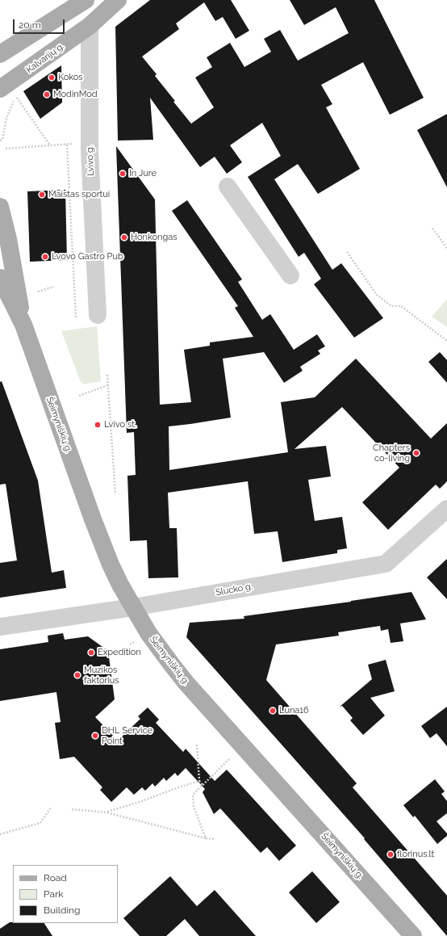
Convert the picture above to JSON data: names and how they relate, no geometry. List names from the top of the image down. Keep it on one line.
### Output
{"streets":{"main road":["Kalvarijų g.","Šeimyniškių g."],"street":["Lvivo g.","Slucko g."]},"crossings":[["Kalvarijų g.","Lvivo g."],["Šeimyniškių g.","Slucko g."]],"places":["Kokos","ModinMod","In Jure","Maistas sportui","Honkongas","Lvovo Gastro Pub","Lvivo st.","Chapters co-living","Expedition","Muzikos faktorius","Luna16","DHL Service Point","florinus.lt"],"legend":["Road","Park","Building"],"scale_bar":"20 m"}
